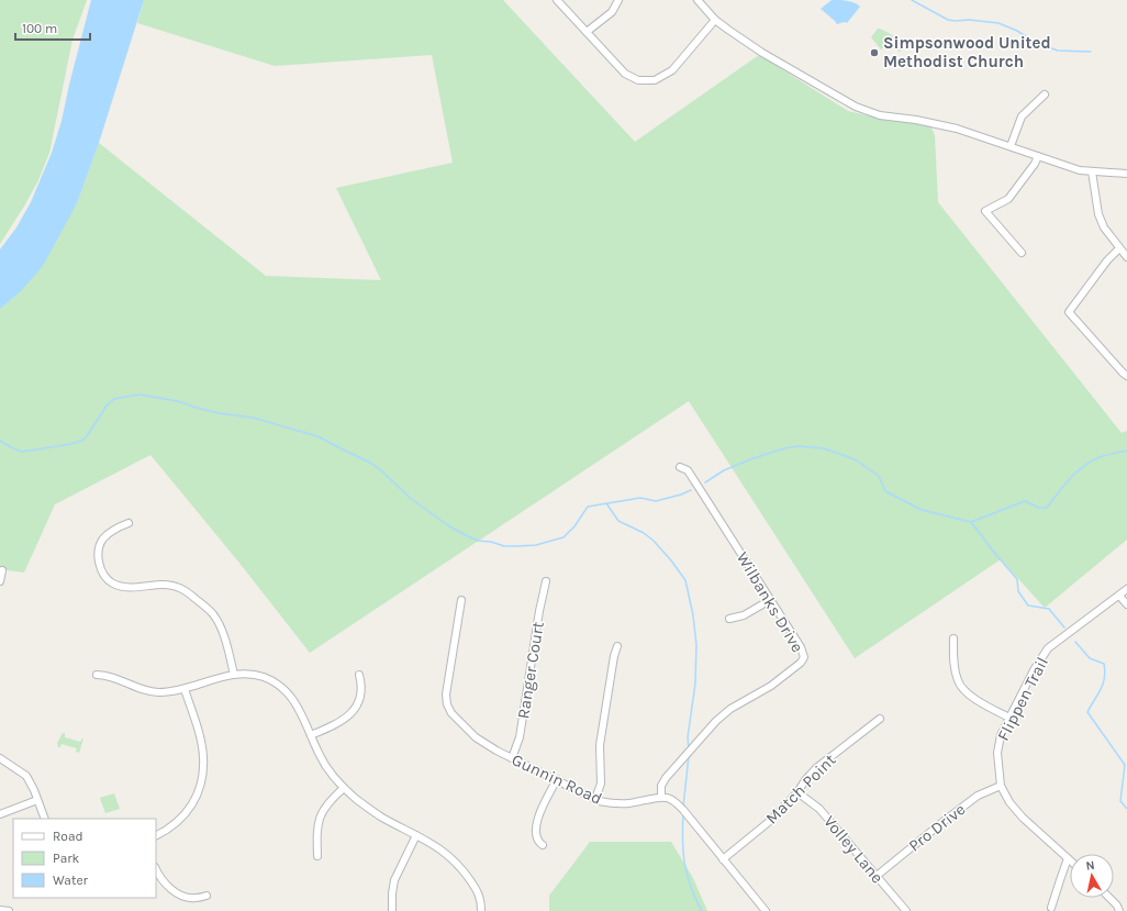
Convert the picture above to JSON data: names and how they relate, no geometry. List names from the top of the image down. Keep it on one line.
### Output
{"streets":{"street":["Wilbanks Drive","Ranger Court","Flippen Trail","Gunnin Road","Match Point","Pro Drive","Volley Lane"]},"crossings":[["Wilbanks Drive","Gunnin Road"],["Ranger Court","Gunnin Road"],["Flippen Trail","Pro Drive"],["Match Point","Volley Lane"],["Pro Drive","Volley Lane"]],"places":["Simpsonwood United Methodist Church"],"legend":["Road","Park","Water"],"scale_bar":"100 m","north":"top"}
